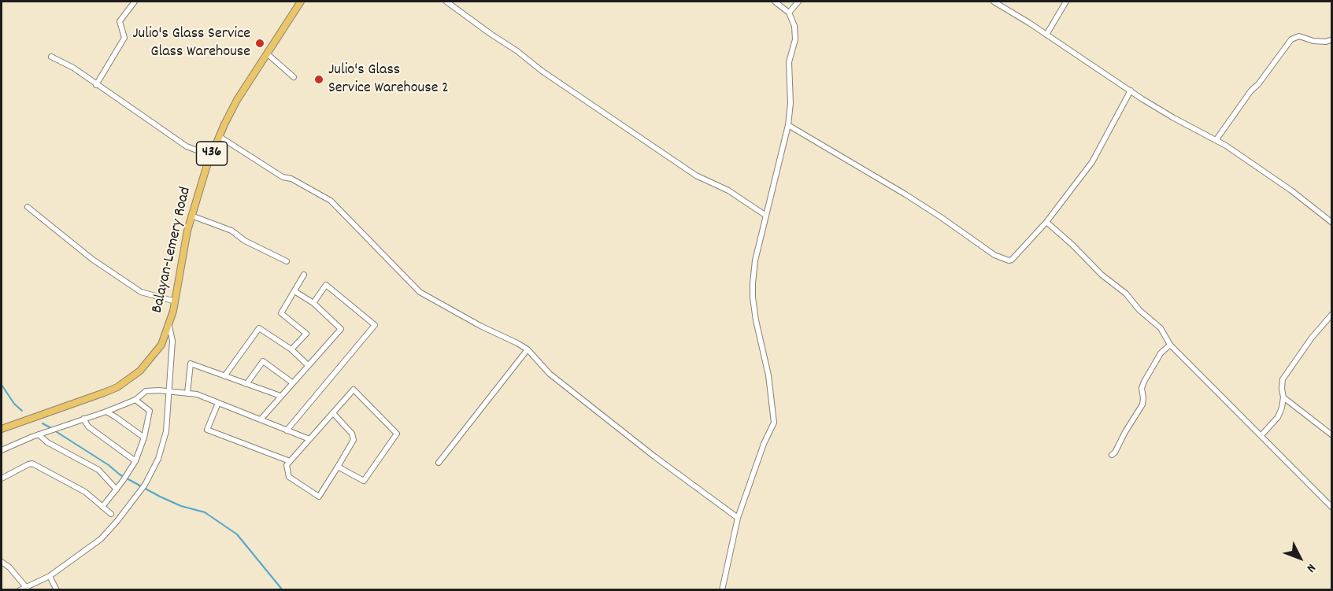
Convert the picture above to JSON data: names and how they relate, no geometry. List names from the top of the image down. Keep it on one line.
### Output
{"streets":{"main road":["436","Balayan-Lemery Road"]},"crossings":[["436","Balayan-Lemery Road"]],"places":["Julio's Glass Service Glass Warehouse","Julio's Glass Service Warehouse 2"],"north":"bottom right"}
